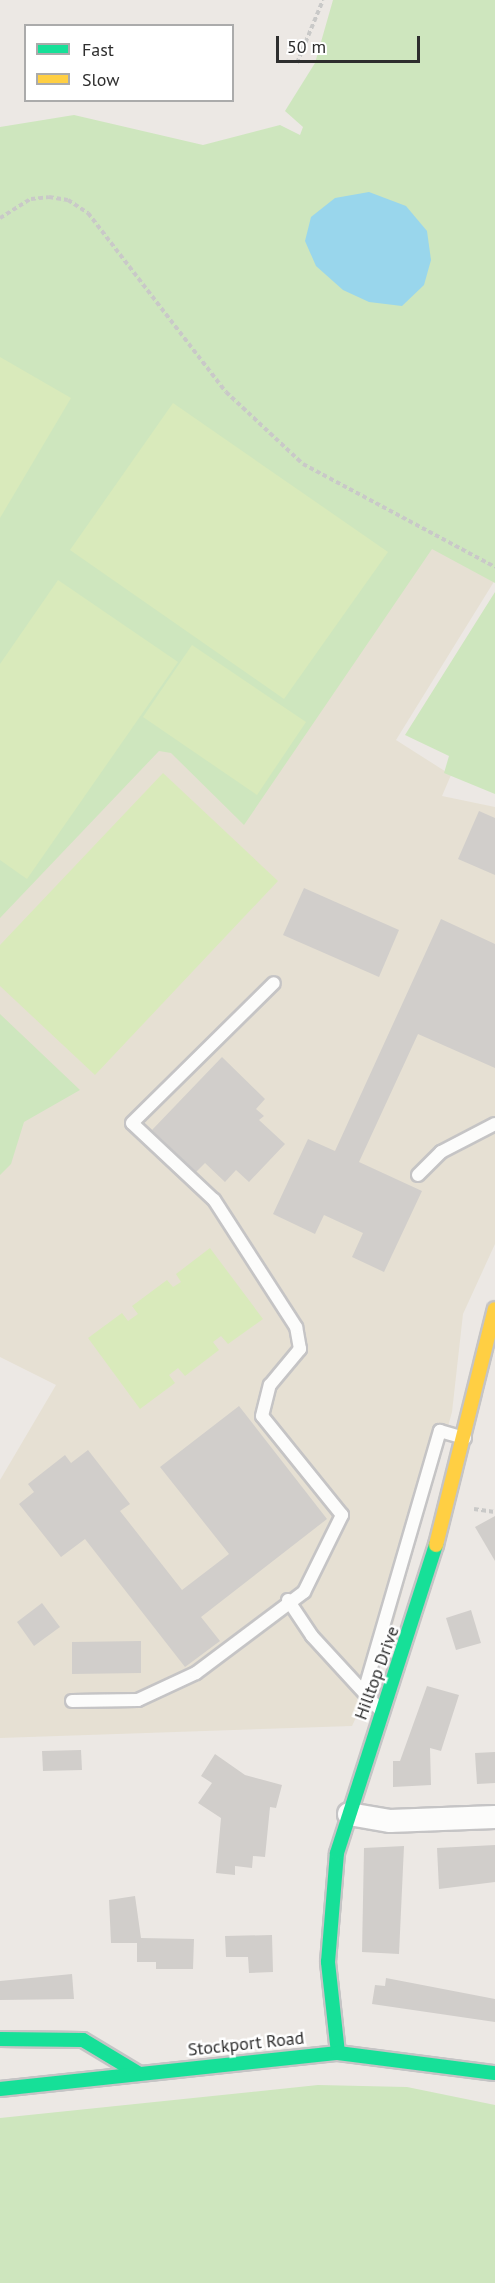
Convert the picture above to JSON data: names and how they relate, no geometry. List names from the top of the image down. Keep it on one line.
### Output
{"streets":{"street":["Hilltop Drive","Stockport Road"]},"crossings":[["Hilltop Drive","Stockport Road"]],"legend":["Fast","Slow"],"scale_bar":"50 m"}
